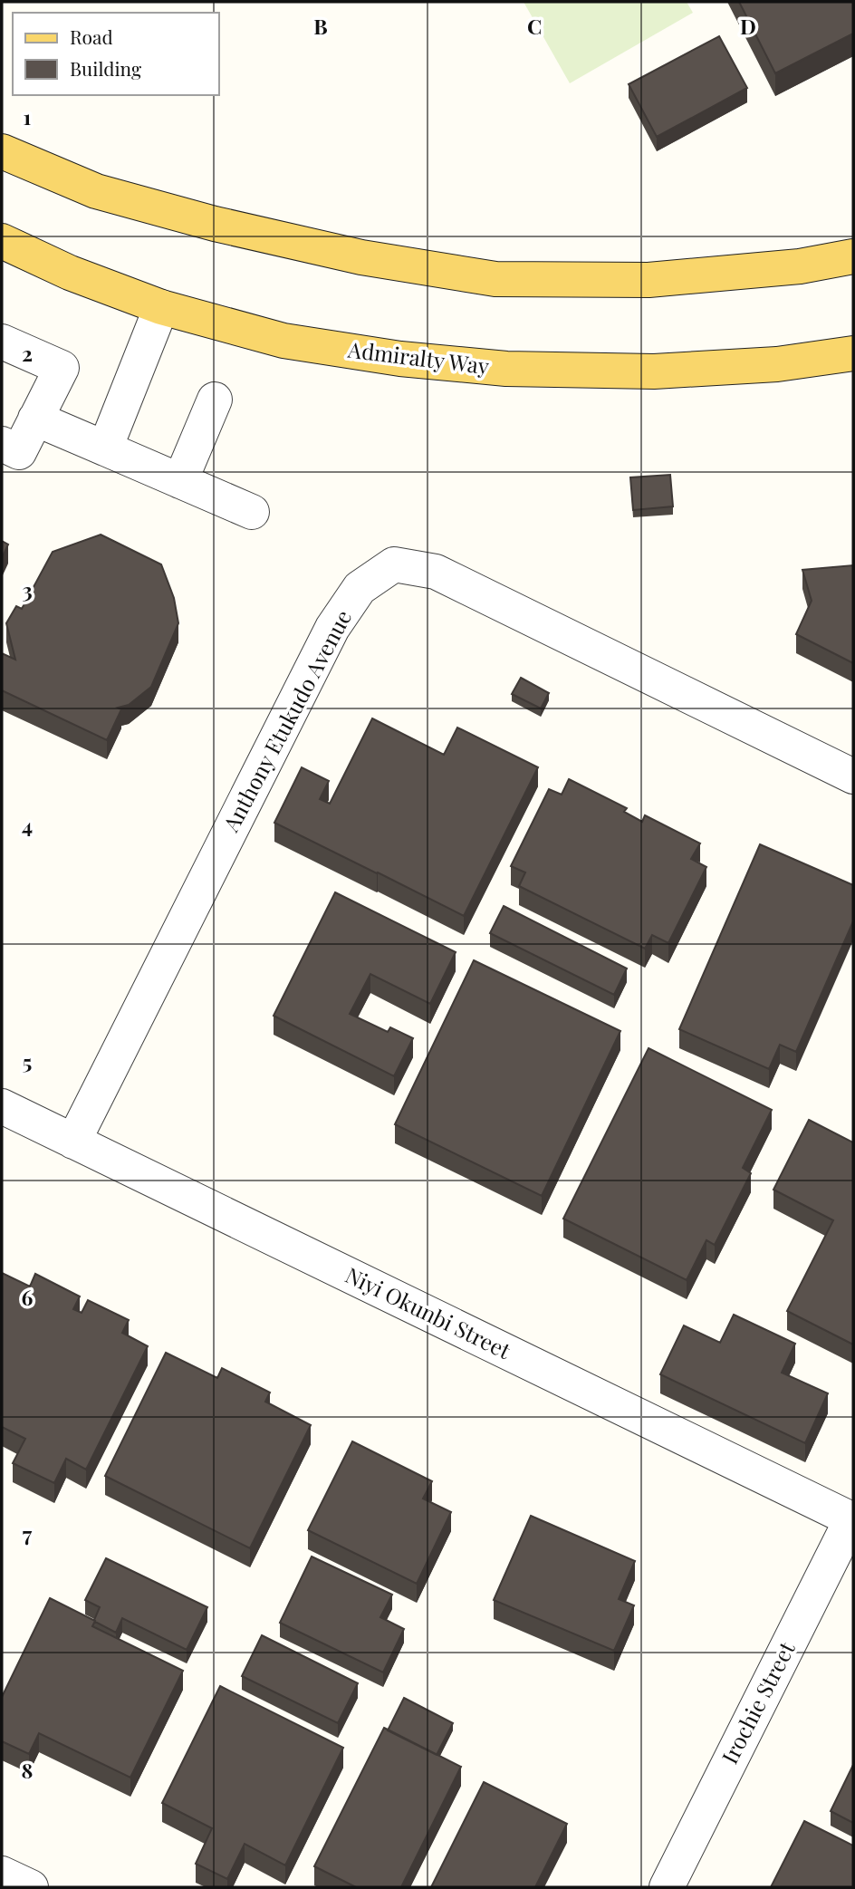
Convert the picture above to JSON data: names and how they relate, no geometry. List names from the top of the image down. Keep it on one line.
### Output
{"streets":{"main road":["Admiralty Way"],"street":["Anthony Etukudo Avenue","Niyi Okunbi Street","Irochie Street"]},"crossings":[["Anthony Etukudo Avenue","Niyi Okunbi Street"],["Niyi Okunbi Street","Irochie Street"]],"legend":["Road","Building"],"grid":{"columns":["B","C","D"],"rows":["1","2","3","4","5","6","7","8"]}}
